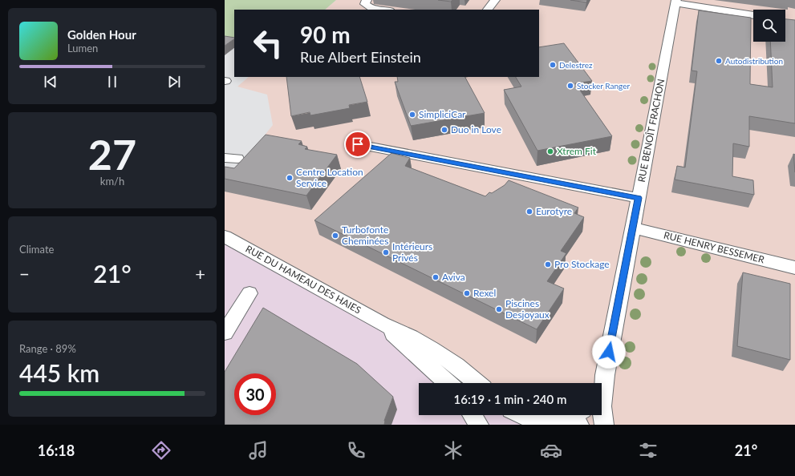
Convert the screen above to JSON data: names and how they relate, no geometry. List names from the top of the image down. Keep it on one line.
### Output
{"streets":{"street":["RUE BENOÎT FRACHON","RUE HENRY BESSEMER","RUE DU HAMEAU DES HAIES"]},"crossings":[["RUE BENOÎT FRACHON","RUE HENRY BESSEMER"]],"places":["Autodistribution","Delestrez","Stocker Ranger","SimpliciCar","Duo in Love","Xtrem Fit","Centre Location Service","Eurotyre","Turbofonte Cheminées","Intérieurs Privés","Pro Stockage","Aviva","Rexel","Piscines Desjoyaux"],"page":{"turn":["90 m","Rue Albert Einstein"],"song":["Golden Hour","Lumen"],"tile":[["27","km/h"],"Climate",["Range · 89%","445 km"]],"heat":["−","21°","+"],"limit":"30","trip":"16:19 · 1 min · 240 m","tabs":["16:18","21°"]}}
